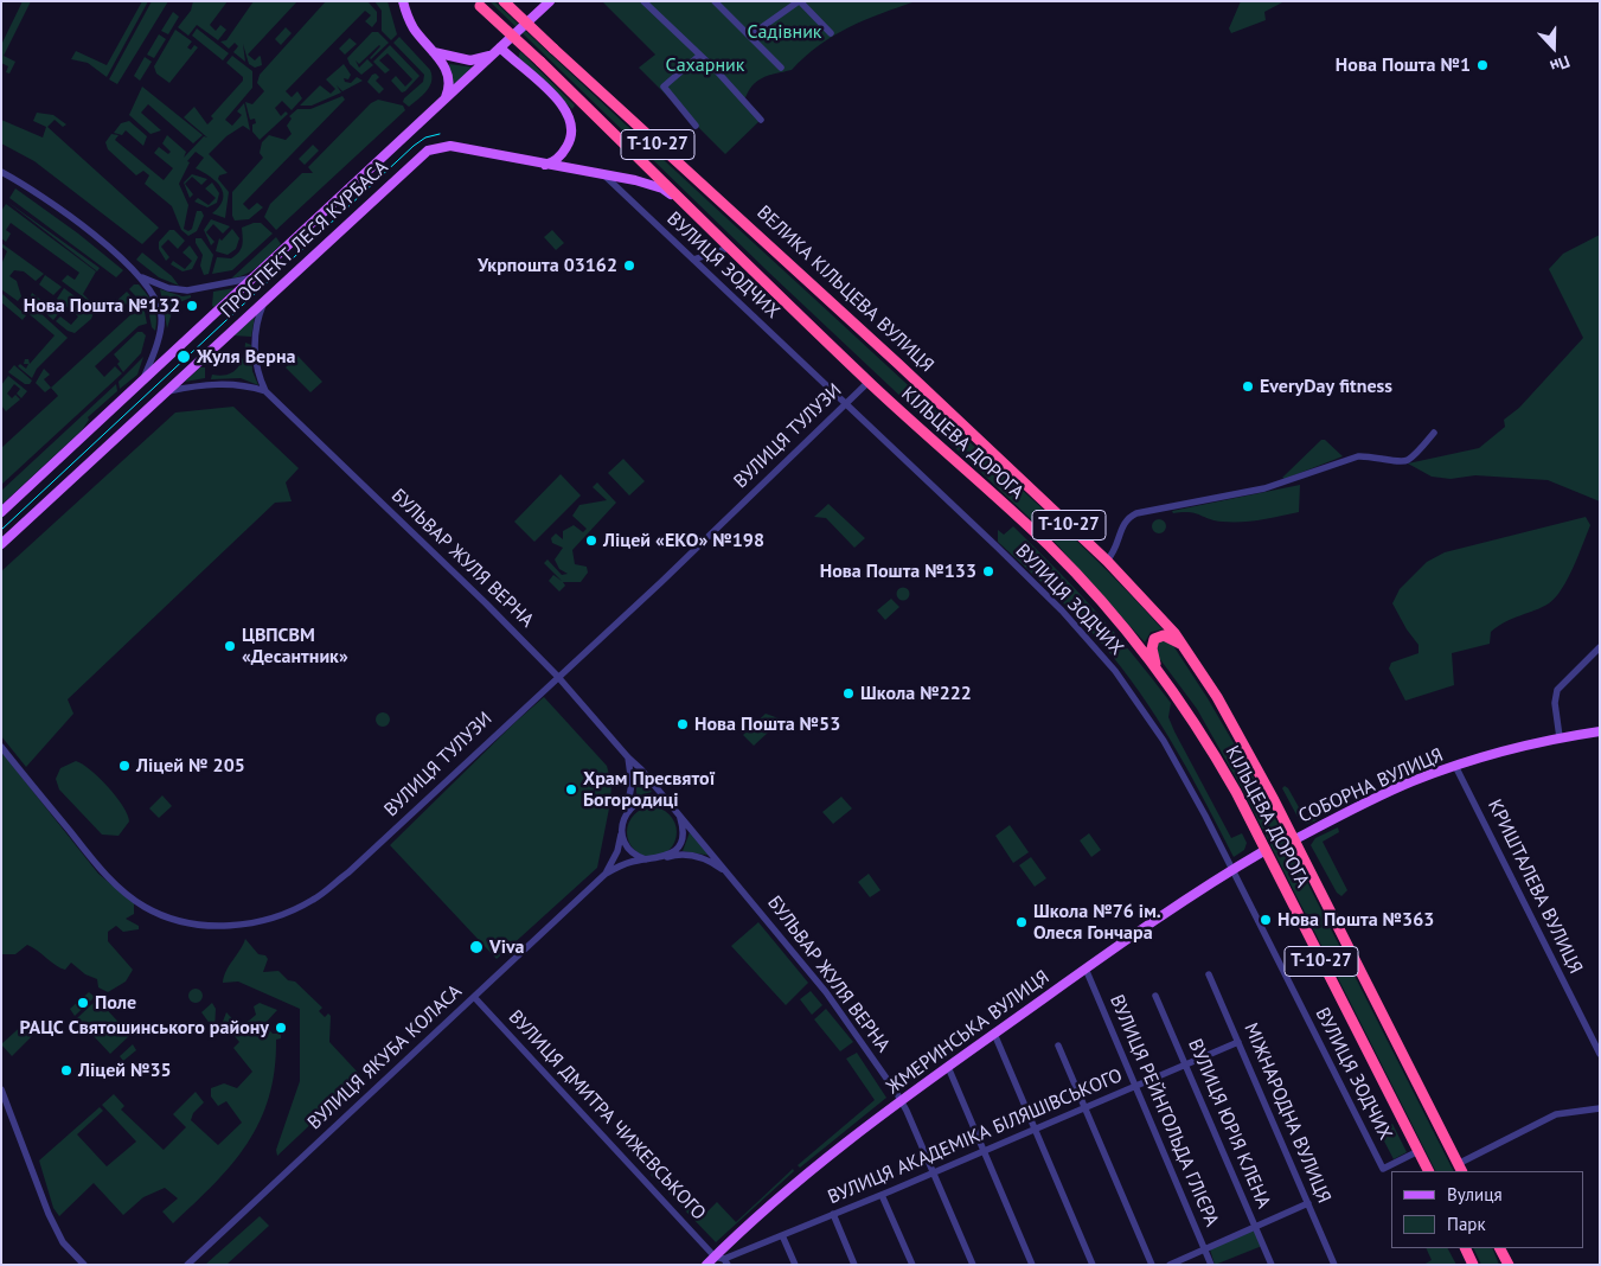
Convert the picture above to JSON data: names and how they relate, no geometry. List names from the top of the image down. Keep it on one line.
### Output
{"streets":{"highway":["Т-10-27","ВЕЛИКА КІЛЬЦЕВА ВУЛИЦЯ","КІЛЬЦЕВА ДОРОГА"],"main road":["ПРОСПЕКТ ЛЕСЯ КУРБАСА","СОБОРНА ВУЛИЦЯ","ЖМЕРИНСЬКА ВУЛИЦЯ"],"street":["ВУЛИЦЯ ЗОДЧИХ","ВУЛИЦЯ ТУЛУЗИ","БУЛЬВАР ЖУЛЯ ВЕРНА","КРИШТАЛЕВА ВУЛИЦЯ","ВУЛИЦЯ ЯКУБА КОЛАСА","ВУЛИЦЯ РЕЙНГОЛЬДА ГЛІЄРА","МІЖНАРОДНА ВУЛИЦЯ","ВУЛИЦЯ ДМИТРА ЧИЖЕВСЬКОГО","ВУЛИЦЯ ЮРІЯ КЛЕНА","ВУЛИЦЯ АКАДЕМІКА БІЛЯШІВСЬКОГО"]},"crossings":[["Т-10-27","ВЕЛИКА КІЛЬЦЕВА ВУЛИЦЯ"],["Т-10-27","СОБОРНА ВУЛИЦЯ"],["ПРОСПЕКТ ЛЕСЯ КУРБАСА","БУЛЬВАР ЖУЛЯ ВЕРНА"],["ВУЛИЦЯ ЗОДЧИХ","ВУЛИЦЯ ТУЛУЗИ"],["ВУЛИЦЯ ЗОДЧИХ","КІЛЬЦЕВА ДОРОГА"],["ВУЛИЦЯ ЗОДЧИХ","ЖМЕРИНСЬКА ВУЛИЦЯ"],["ВЕЛИКА КІЛЬЦЕВА ВУЛИЦЯ","СОБОРНА ВУЛИЦЯ"],["ВУЛИЦЯ ТУЛУЗИ","КІЛЬЦЕВА ДОРОГА"],["ВУЛИЦЯ ТУЛУЗИ","БУЛЬВАР ЖУЛЯ ВЕРНА"],["КІЛЬЦЕВА ДОРОГА","ЖМЕРИНСЬКА ВУЛИЦЯ"],["БУЛЬВАР ЖУЛЯ ВЕРНА","ЖМЕРИНСЬКА ВУЛИЦЯ"],["БУЛЬВАР ЖУЛЯ ВЕРНА","ВУЛИЦЯ ЯКУБА КОЛАСА"],["БУЛЬВАР ЖУЛЯ ВЕРНА","ВУЛИЦЯ АКАДЕМІКА БІЛЯШІВСЬКОГО"],["СОБОРНА ВУЛИЦЯ","КРИШТАЛЕВА ВУЛИЦЯ"],["ЖМЕРИНСЬКА ВУЛИЦЯ","ВУЛИЦЯ РЕЙНГОЛЬДА ГЛІЄРА"],["ЖМЕРИНСЬКА ВУЛИЦЯ","ВУЛИЦЯ ДМИТРА ЧИЖЕВСЬКОГО"],["ЖМЕРИНСЬКА ВУЛИЦЯ","ВУЛИЦЯ АКАДЕМІКА БІЛЯШІВСЬКОГО"],["ВУЛИЦЯ ЯКУБА КОЛАСА","ВУЛИЦЯ ДМИТРА ЧИЖЕВСЬКОГО"],["ВУЛИЦЯ РЕЙНГОЛЬДА ГЛІЄРА","ВУЛИЦЯ АКАДЕМІКА БІЛЯШІВСЬКОГО"],["МІЖНАРОДНА ВУЛИЦЯ","ВУЛИЦЯ АКАДЕМІКА БІЛЯШІВСЬКОГО"],["ВУЛИЦЯ ДМИТРА ЧИЖЕВСЬКОГО","ВУЛИЦЯ АКАДЕМІКА БІЛЯШІВСЬКОГО"],["ВУЛИЦЯ ЮРІЯ КЛЕНА","ВУЛИЦЯ АКАДЕМІКА БІЛЯШІВСЬКОГО"]],"parks":["Садівник","Сахарник"],"places":["Нова Пошта №1","Укрпошта 03162","Нова Пошта №132","Жуля Верна","EveryDay fitness","Ліцей «ЕКО» №198","Нова Пошта №133","ЦВПСВМ «Десантник»","Школа №222","Нова Пошта №53","Ліцей № 205","Храм Пресвятої Богородиці","Нова Пошта №363","Школа №76 ім. Олеся Гончара","Viva","Поле","РАЦС Святошинського району","Ліцей №35"],"legend":["Вулиця","Парк"],"north":"bottom"}
